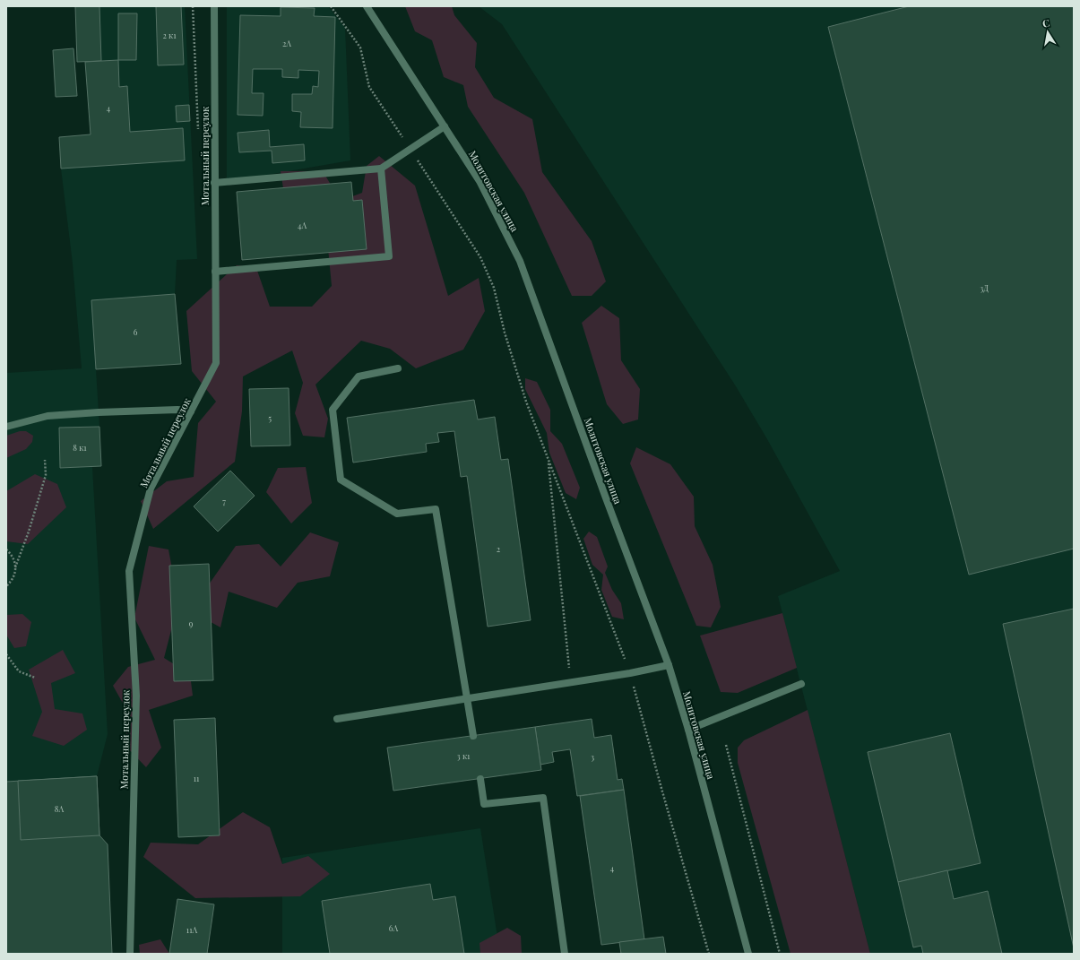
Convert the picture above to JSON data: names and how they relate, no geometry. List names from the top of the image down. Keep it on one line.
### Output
{"streets":{"street":["Мотальный переулок","Молитовская улица"]},"house_numbers":["2 к1","2А","4","4А","3Д","6","5","8 к1","7","2","9","3 к1","3","11","8А","4","6А","11А"],"north":"top"}
